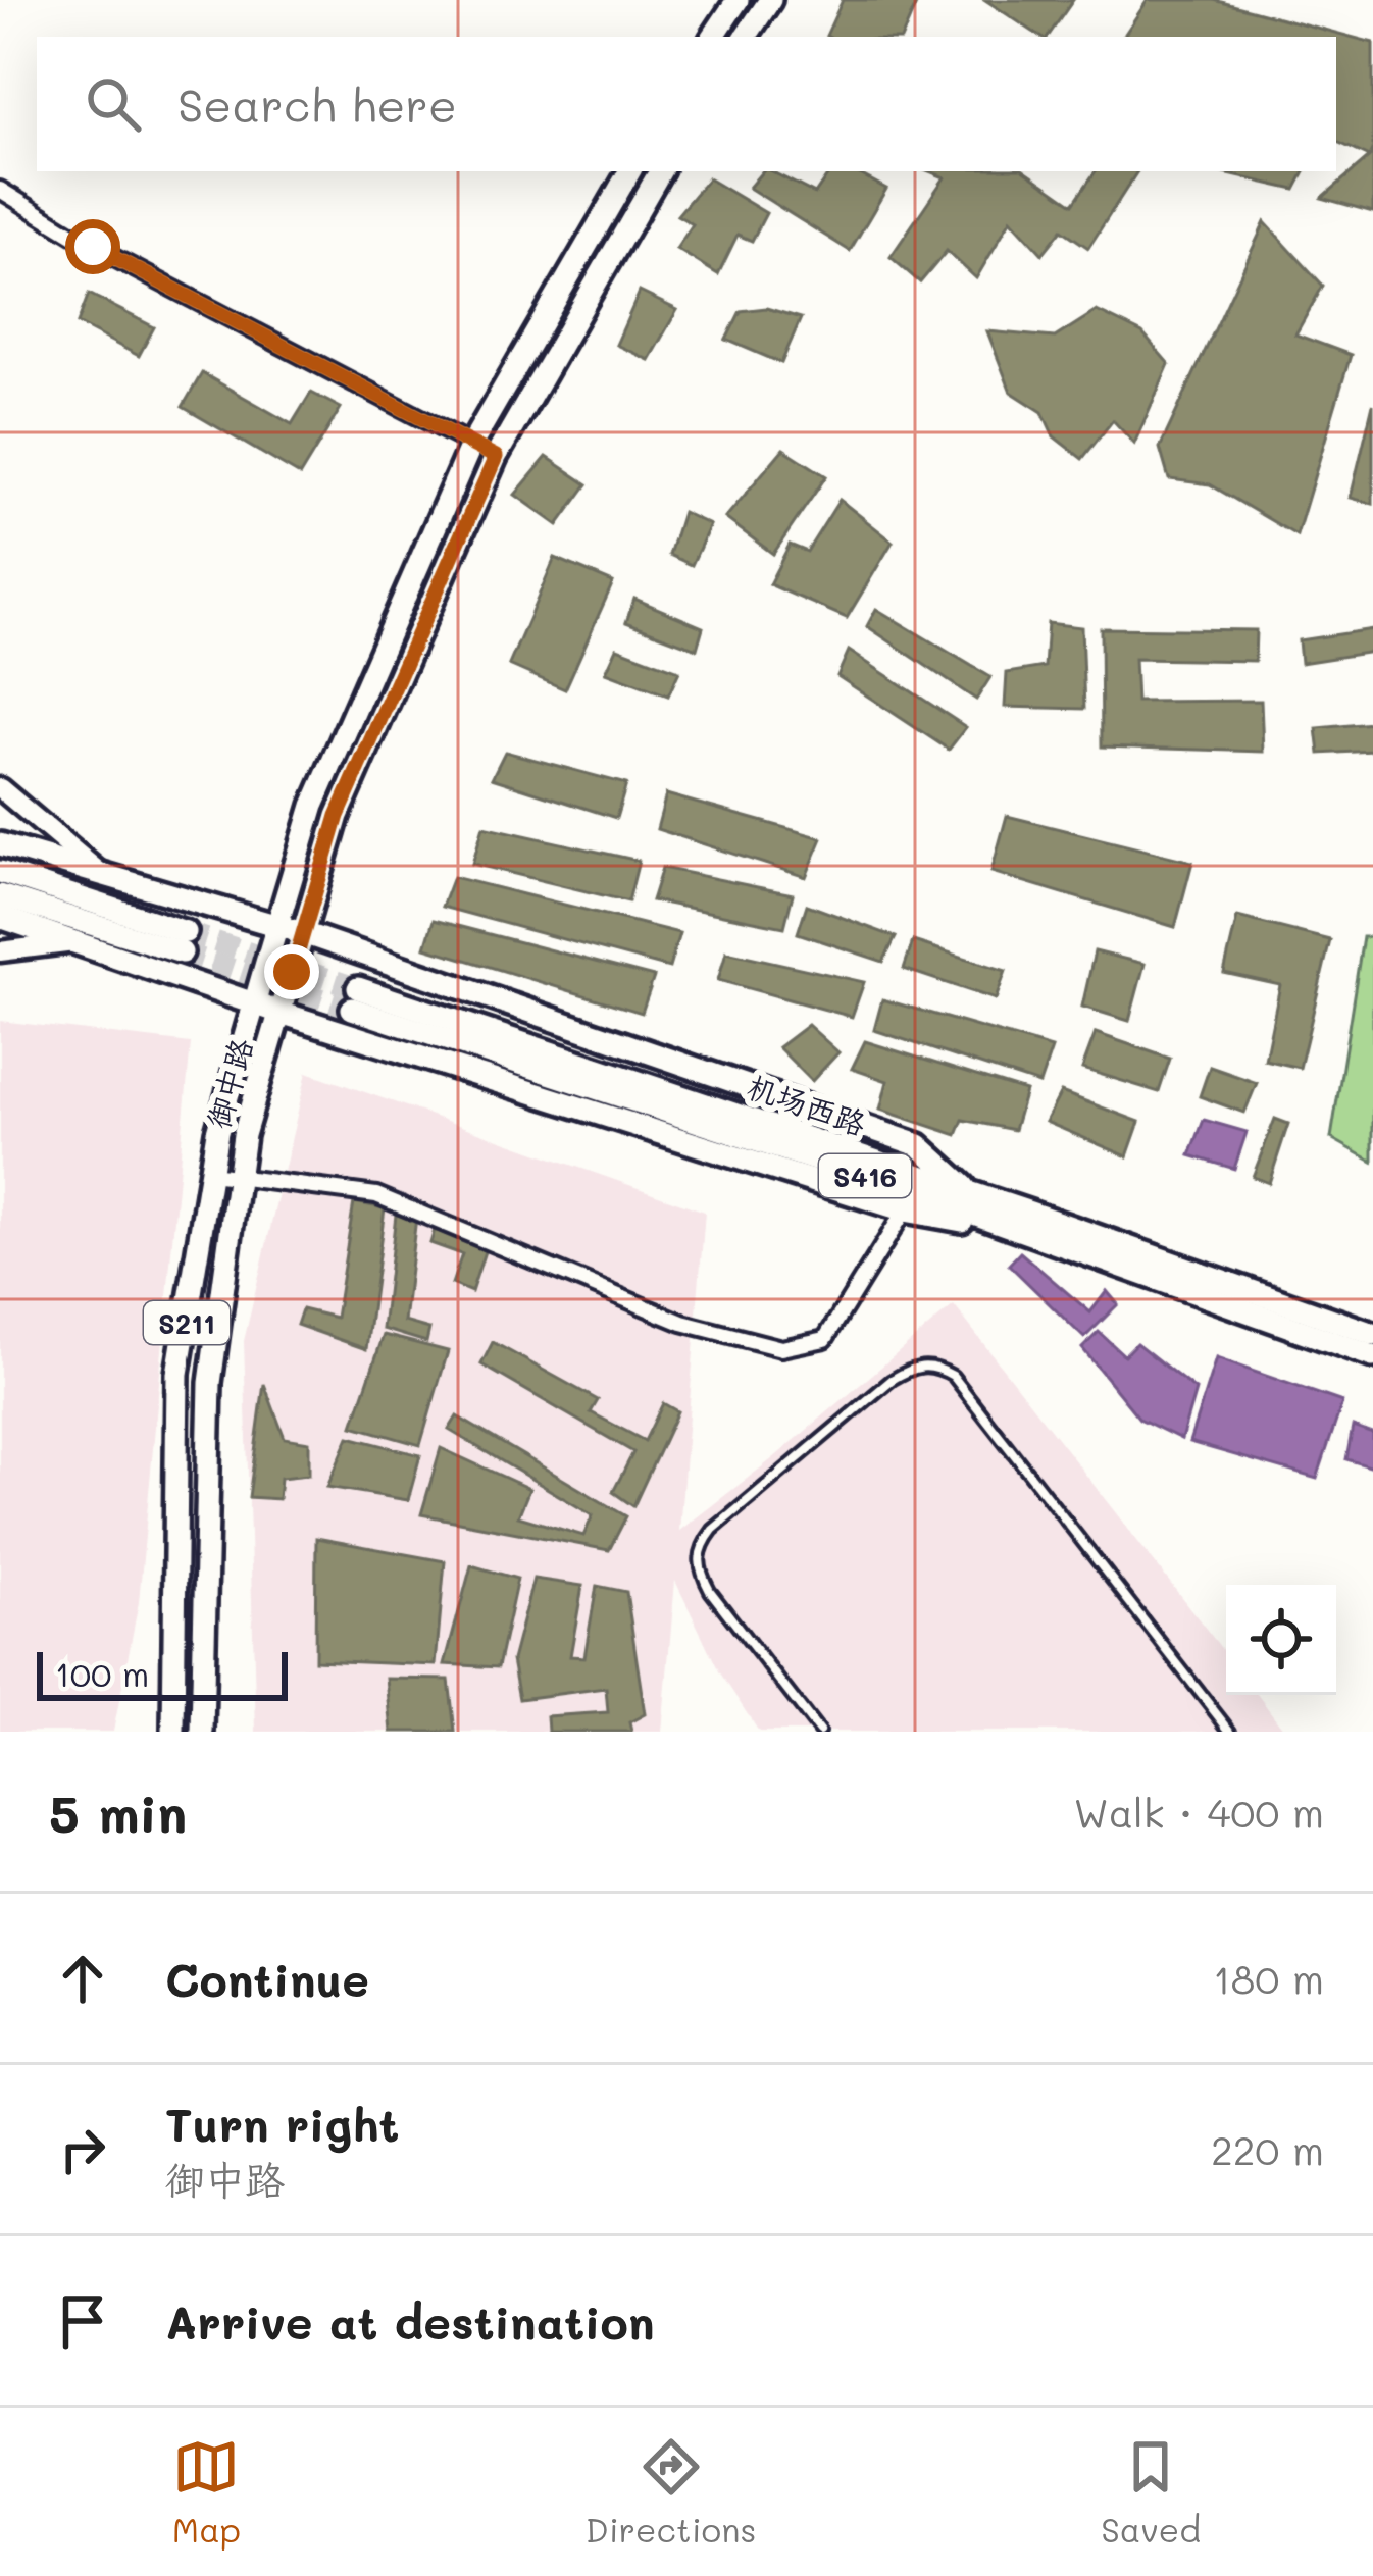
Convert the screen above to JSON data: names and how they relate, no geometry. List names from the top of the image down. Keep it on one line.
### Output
{"streets":{"main road":["御中路","机场西路","S416","S211"]},"crossings":[["机场西路","S416"]],"scale_bar":"100 m","page":{"search":"Search here","scale":"100 m","heading":["5 min","Walk · 400 m"],"list":[["Continue","180 m"],["Turn right","御中路","220 m"],"Arrive at destination"],"nav":["Map","Directions","Saved"]}}
